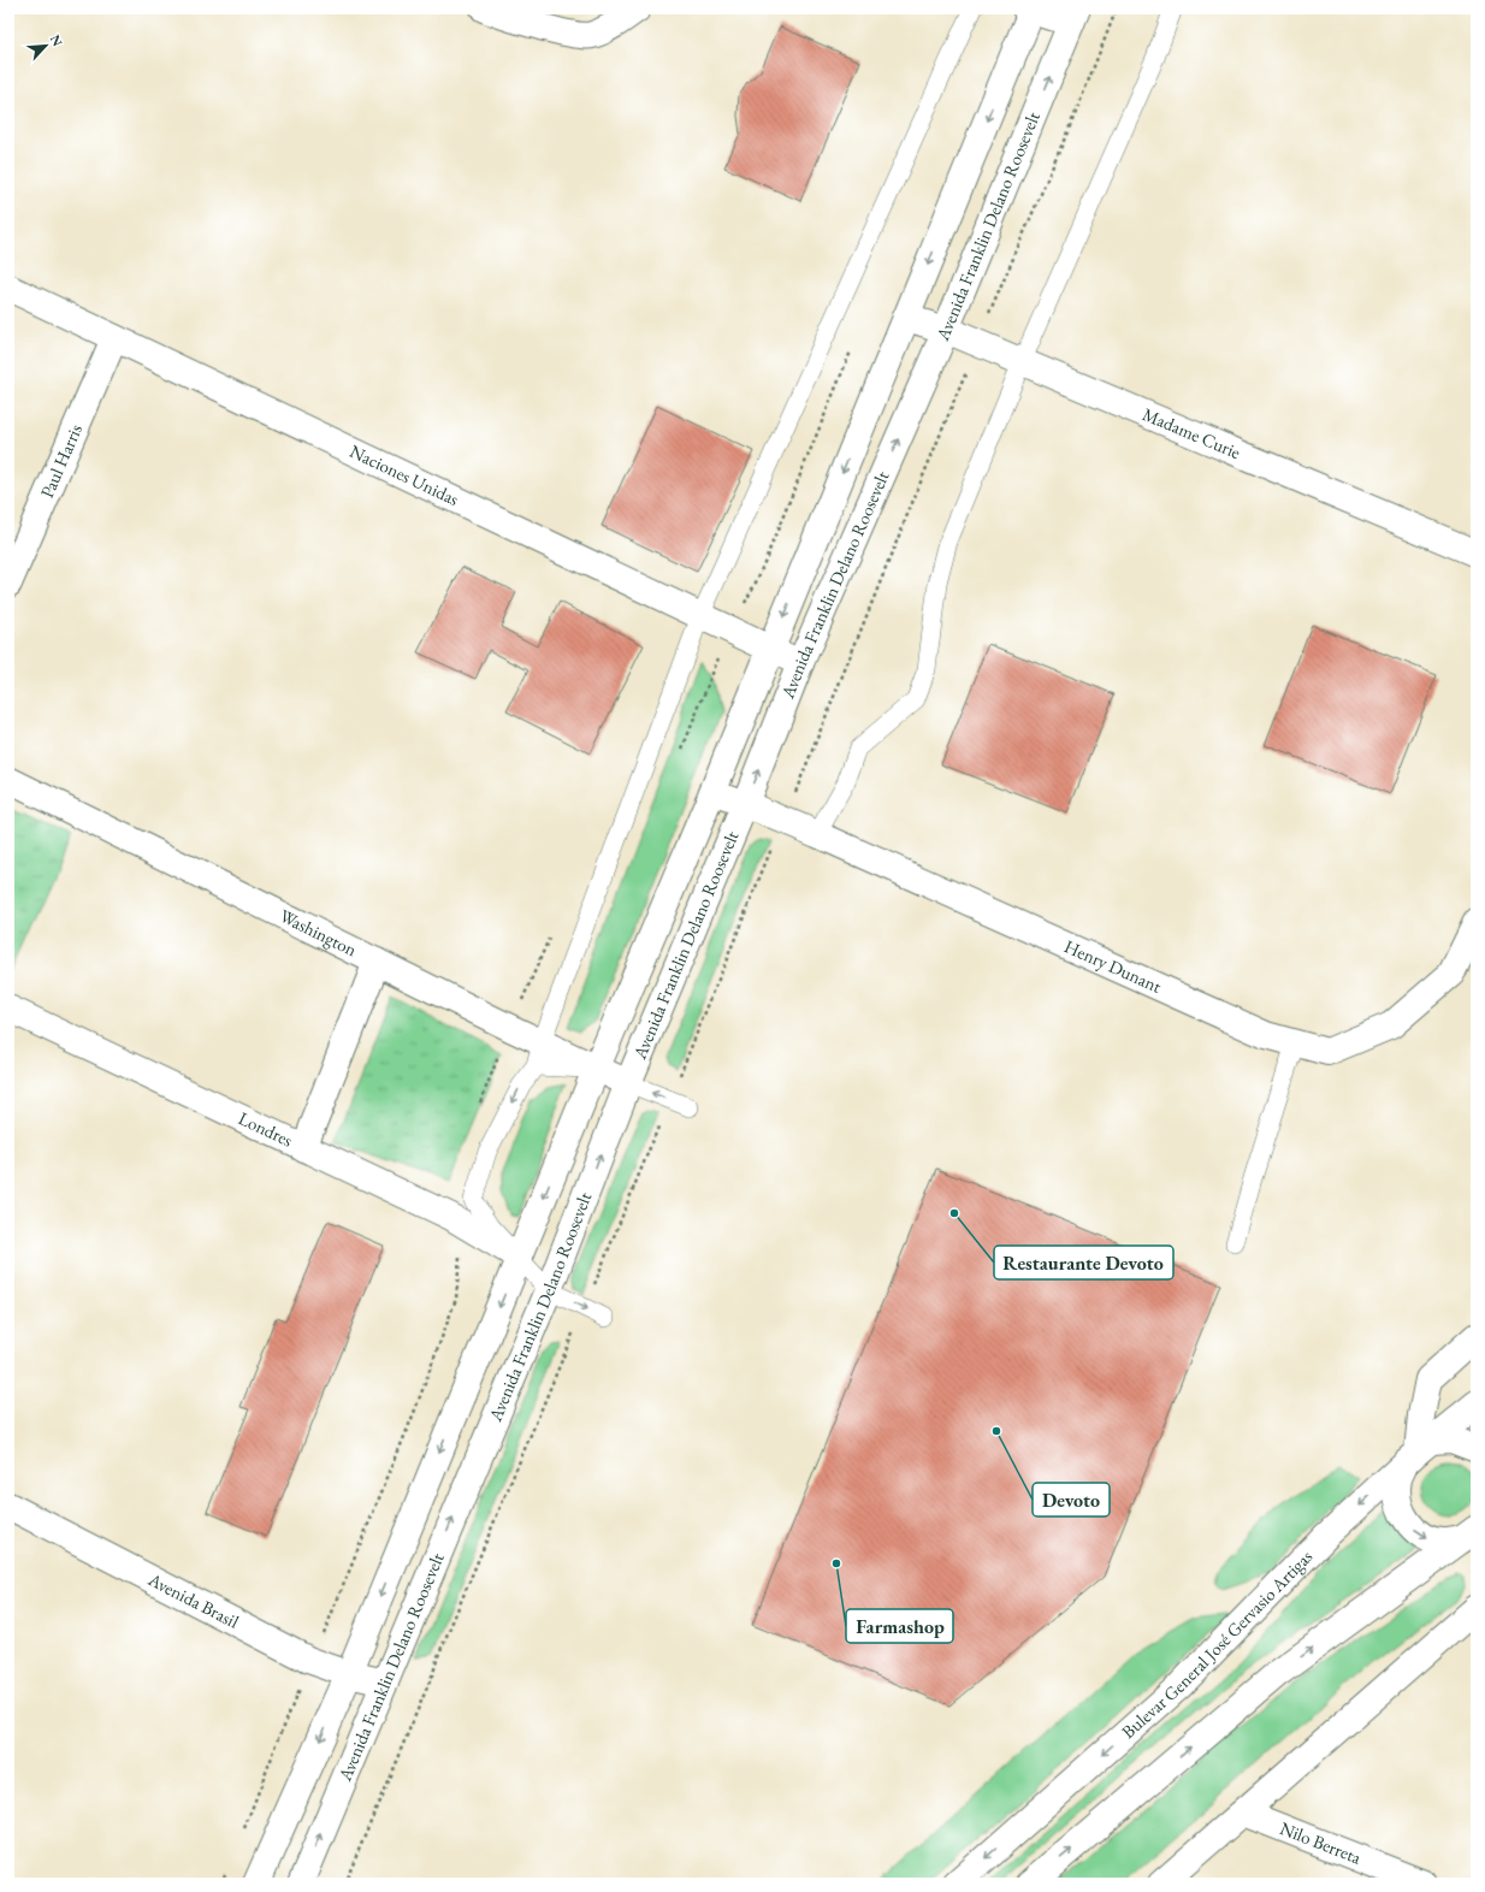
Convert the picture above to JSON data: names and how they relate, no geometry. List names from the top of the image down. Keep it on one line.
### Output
{"streets":{"street":["Avenida Franklin Delano Roosevelt","Madame Curie","Paul Harris","Naciones Unidas","Washington","Henry Dunant","Londres","Avenida Brasil","Bulevar General José Gervasio Artigas","Nilo Berreta"]},"crossings":[["Avenida Franklin Delano Roosevelt","Madame Curie"],["Avenida Franklin Delano Roosevelt","Naciones Unidas"],["Avenida Franklin Delano Roosevelt","Washington"],["Avenida Franklin Delano Roosevelt","Henry Dunant"],["Avenida Franklin Delano Roosevelt","Londres"],["Avenida Franklin Delano Roosevelt","Avenida Brasil"],["Paul Harris","Naciones Unidas"]],"places":["Restaurante Devoto","Devoto","Farmashop"],"north":"top right"}
